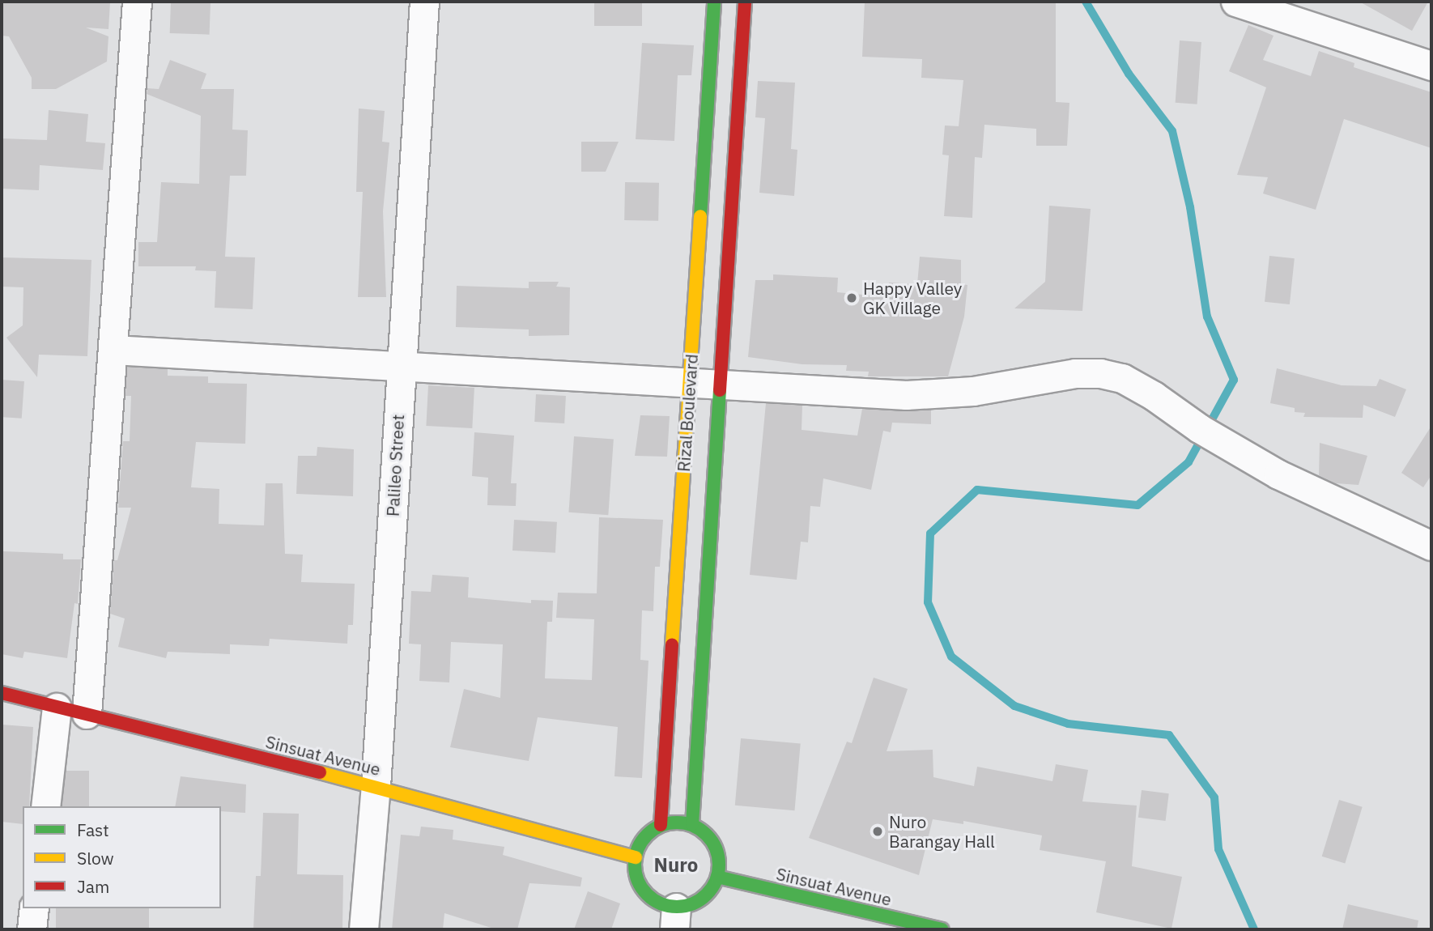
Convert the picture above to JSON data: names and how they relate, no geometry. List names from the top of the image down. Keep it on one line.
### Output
{"streets":{"main road":["Rizal Boulevard","Sinsuat Avenue"],"street":["Palileo Street"]},"crossings":[["Rizal Boulevard","Sinsuat Avenue"],["Palileo Street","Sinsuat Avenue"]],"districts":["Nuro"],"places":["Happy Valley GK Village","Nuro Barangay Hall"],"legend":["Fast","Slow","Jam"]}
